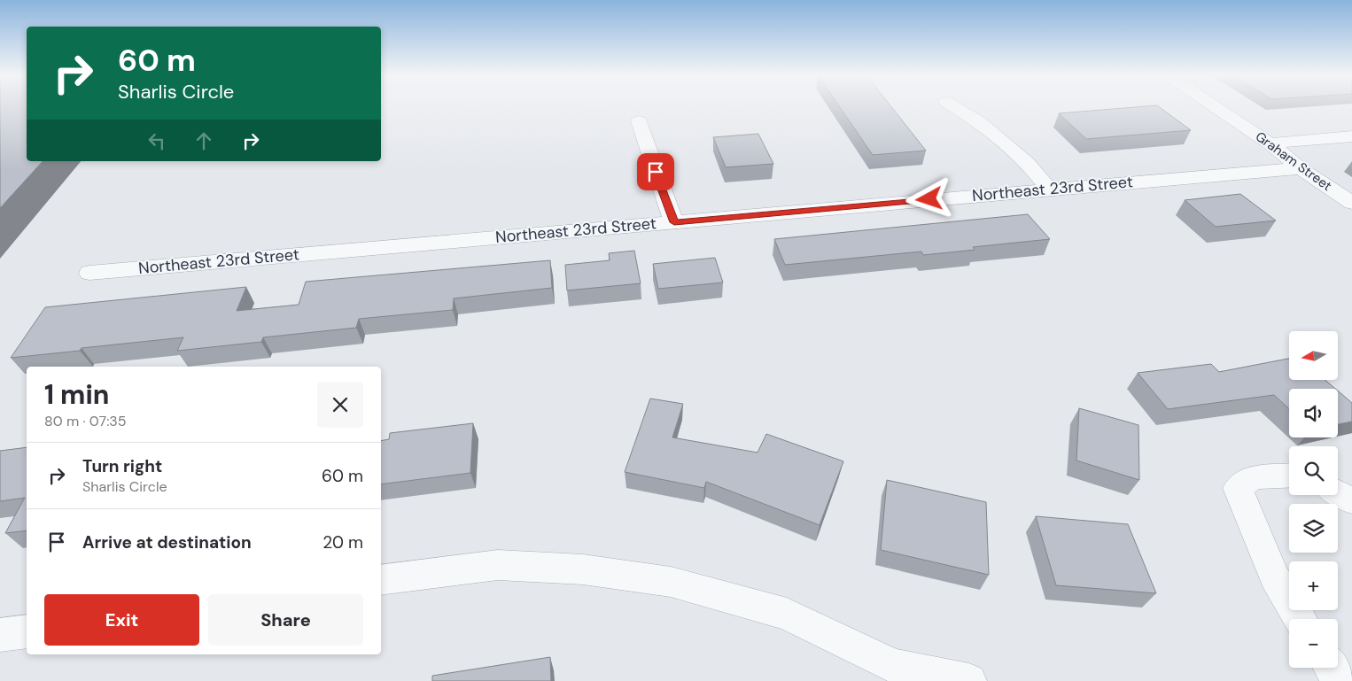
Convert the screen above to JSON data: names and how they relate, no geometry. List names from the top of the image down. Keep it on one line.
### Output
{"streets":{"street":["Graham Street","Northeast 23rd Street"]},"crossings":[["Graham Street","Northeast 23rd Street"]],"north":"left","page":{"turn":["60 m","Sharlis Circle"],"map_buttons":["+","−"],"heading":["1 min","80 m · 07:35"],"list":[{"name":"Turn right","note":"Sharlis Circle","value":"60 m"},{"name":"Arrive at destination","value":"20 m"}],"buttons":["Exit","Share"]}}
